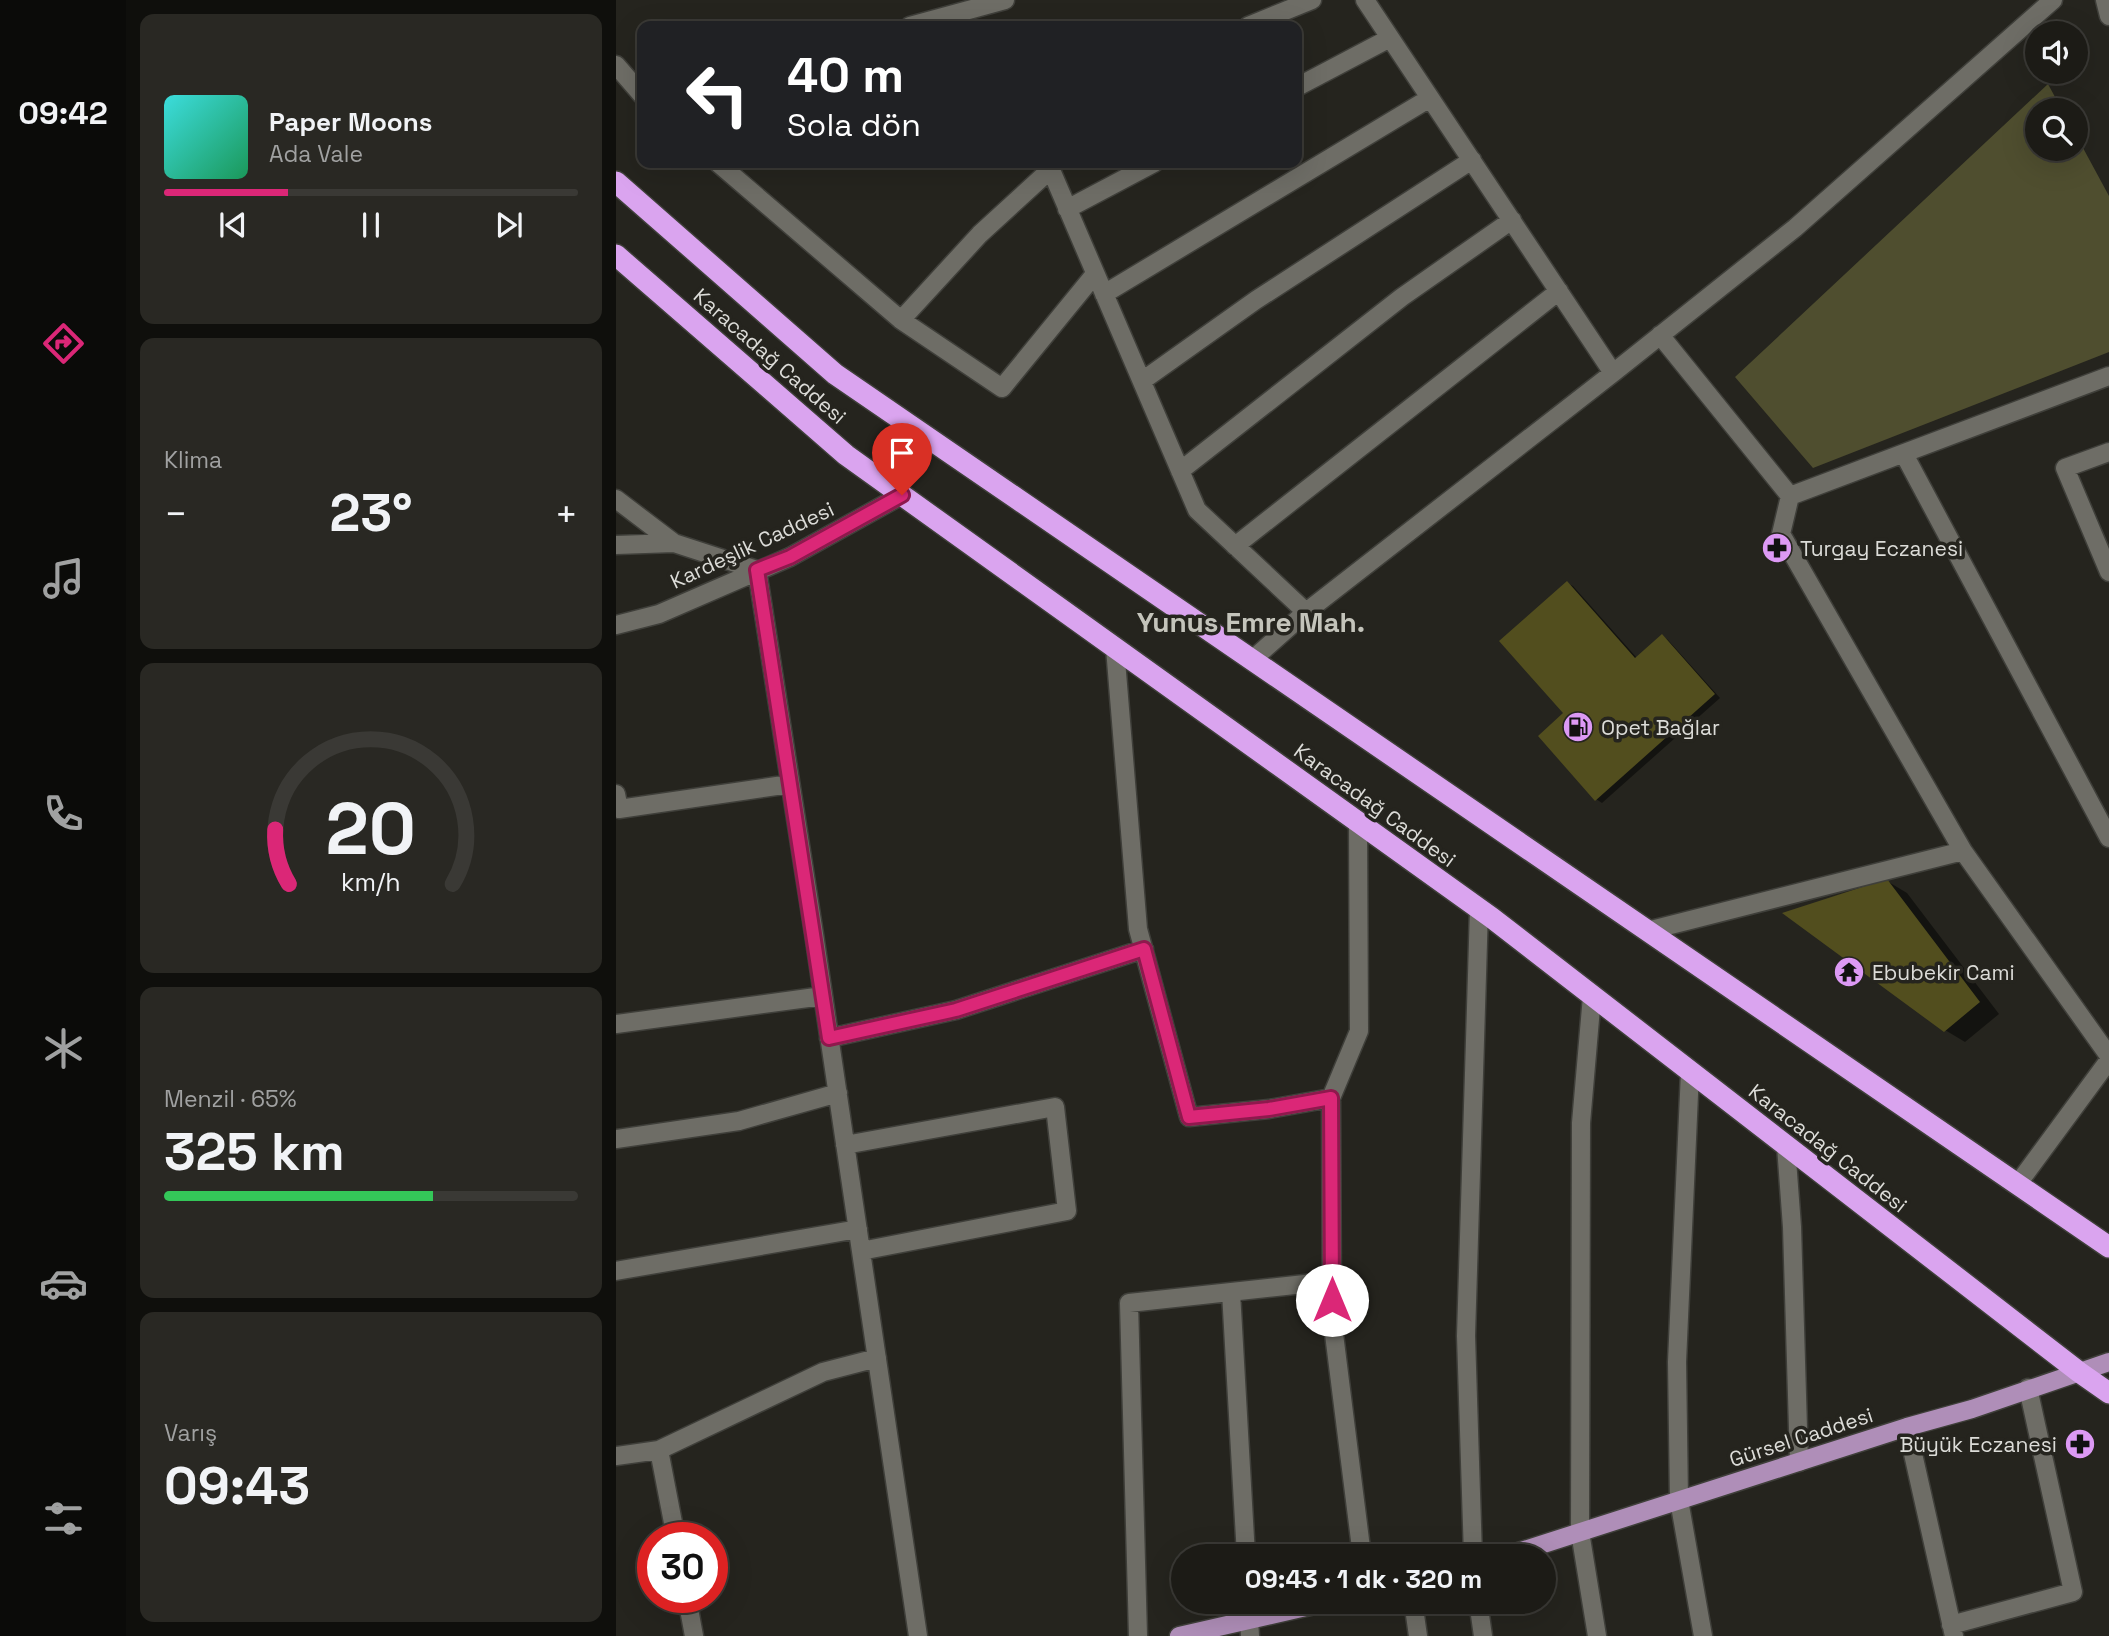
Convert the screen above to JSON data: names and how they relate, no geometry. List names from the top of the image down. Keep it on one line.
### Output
{"streets":{"highway":["Karacadağ Caddesi"],"main road":["Gürsel Caddesi"],"street":["Kardeşlik Caddesi"]},"crossings":[["Karacadağ Caddesi","Kardeşlik Caddesi"],["Karacadağ Caddesi","Gürsel Caddesi"]],"districts":["Yunus Emre Mah."],"places":{"pharmacy":["Turgay Eczanesi","Büyük Eczanesi"],"fuel station":["Opet Bağlar"],"temple":["Ebubekir Cami"]},"page":{"tabs":"09:42","turn":["40 m","Sola dön"],"song":["Paper Moons","Ada Vale"],"tile":["Klima",["Menzil · 65%","325 km"],["Varış","09:43"]],"heat":["−","23°","+"],"limit":"30","trip":"09:43 · 1 dk · 320 m","gauge":["20","km/h"]}}
